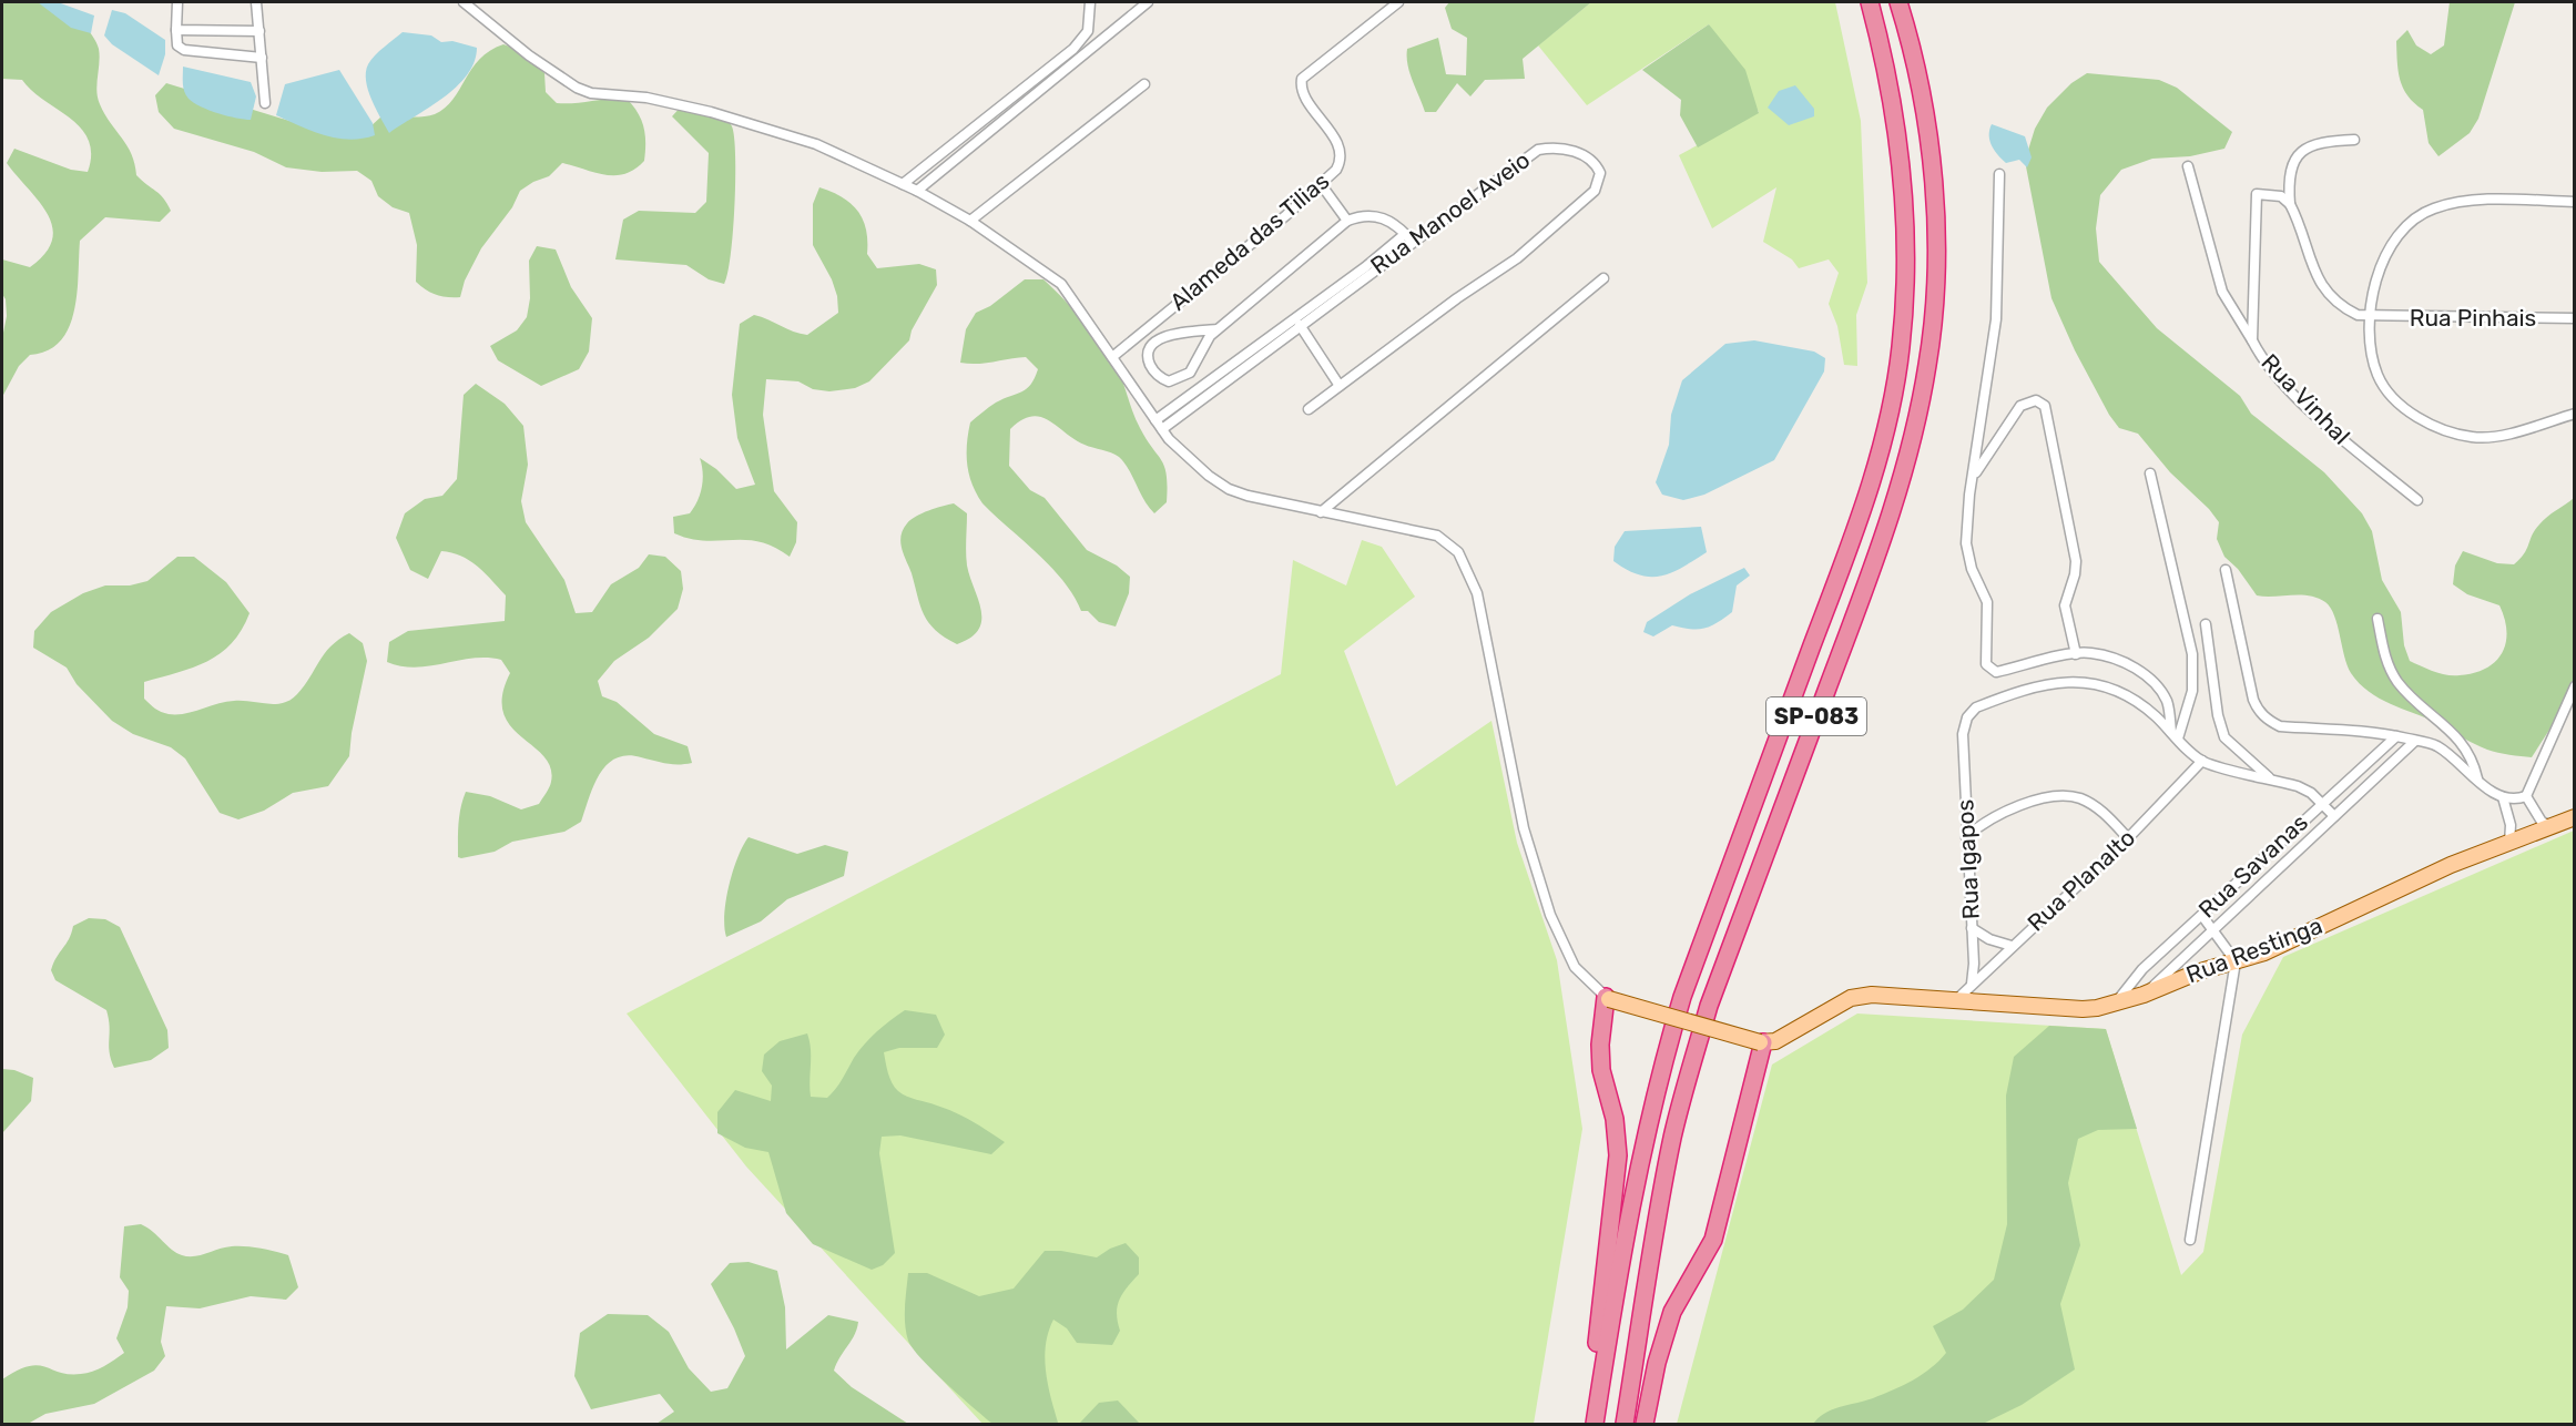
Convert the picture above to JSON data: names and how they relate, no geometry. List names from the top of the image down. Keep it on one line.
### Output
{"streets":{"highway":["SP-083"],"main road":["Rua Restinga"],"street":["Rua Manoel Aveio","Alameda das Tilias","Rua Pinhais","Rua Vinhal","Rua Igapos","Rua Savanas","Rua Planalto"]},"crossings":[["Rua Igapos","Rua Planalto"],["Rua Savanas","Rua Restinga"],["Rua Planalto","Rua Restinga"]]}
